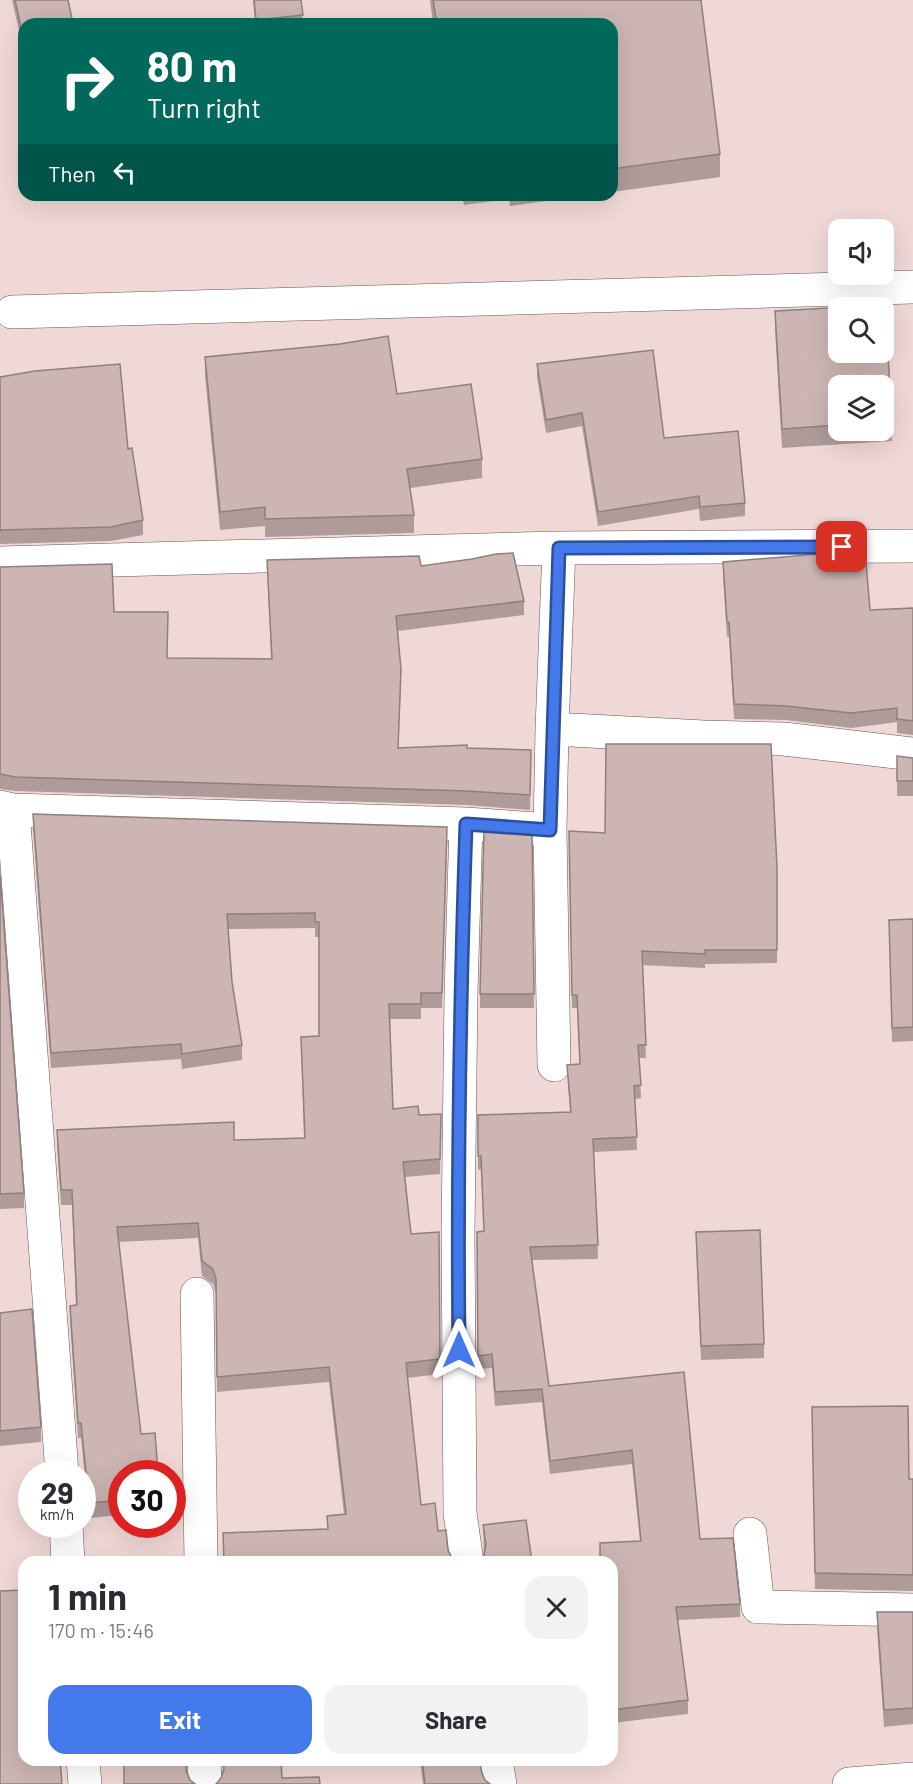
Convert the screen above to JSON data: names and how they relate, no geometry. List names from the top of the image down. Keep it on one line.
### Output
{"page":{"turn":["80 m","Turn right"],"then":"Then","speed":"29 km/h","limit":"30","heading":["1 min","170 m · 15:46"],"buttons":["Exit","Share"]}}
